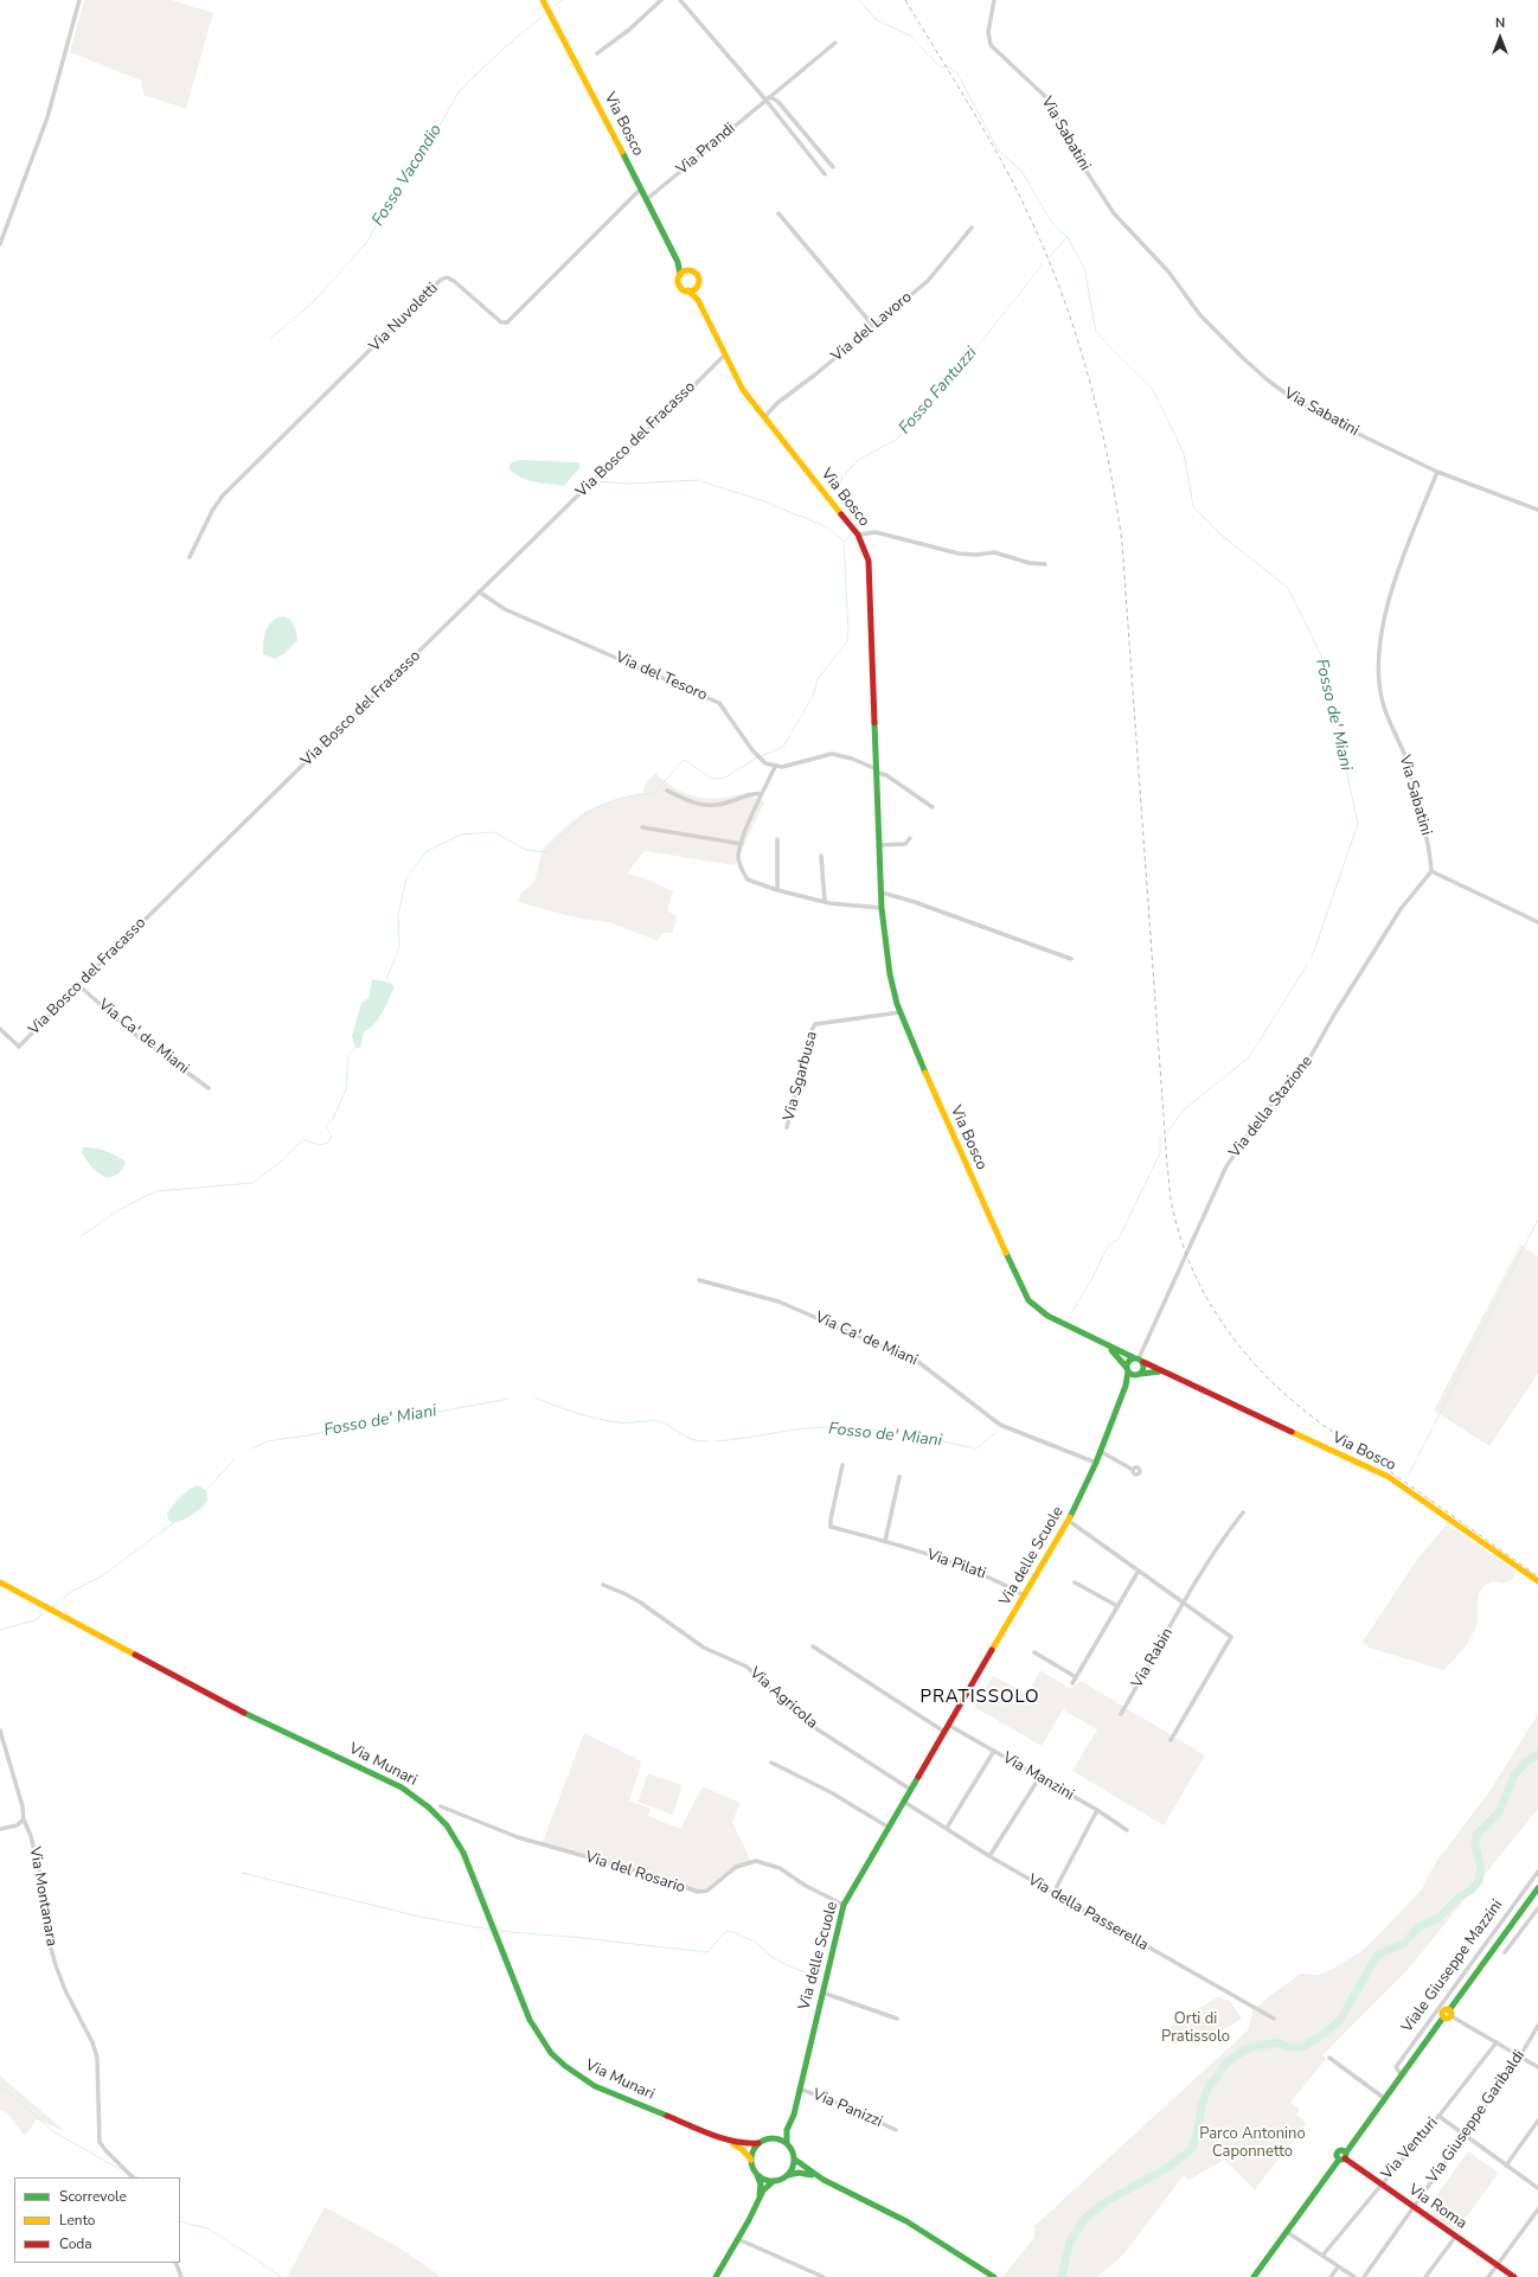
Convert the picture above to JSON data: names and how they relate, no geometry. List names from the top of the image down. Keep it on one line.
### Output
{"streets":{"main road":["Via Bosco","Via delle Scuole","Via Munari","Viale Giuseppe Mazzini","Via Roma"],"street":["Via Sabatini","Via Prandi","Via Nuvoletti","Via del Lavoro","Via Bosco del Fracasso","Via del Tesoro","Via Ca' de Miani","Via Sgarbusa","Via della Stazione","Via Pilati","Via Rabin","Via Agricola","Via Manzini","Via del Rosario","Via Montanara","Via della Passerella","Via Panizzi","Via Giuseppe Garibaldi","Via Venturi"]},"crossings":[["Via Bosco","Via Prandi"],["Via Bosco","Via Nuvoletti"],["Via Bosco","Via del Lavoro"],["Via Bosco","Via Bosco del Fracasso"],["Via Bosco","Via Sgarbusa"],["Via Bosco","Via della Stazione"],["Via Bosco","Via delle Scuole"],["Via Sabatini","Via della Stazione"],["Via Bosco del Fracasso","Via del Tesoro"],["Via Bosco del Fracasso","Via Ca' de Miani"],["Via Ca' de Miani","Via delle Scuole"],["Via della Stazione","Via delle Scuole"],["Via delle Scuole","Via Pilati"],["Via delle Scuole","Via Agricola"],["Via delle Scuole","Via Munari"],["Via delle Scuole","Via Manzini"],["Via delle Scuole","Via del Rosario"],["Via delle Scuole","Via della Passerella"],["Via delle Scuole","Via Panizzi"],["Viale Giuseppe Mazzini","Via Roma"],["Via Giuseppe Garibaldi","Via Roma"],["Via Venturi","Via Roma"]],"districts":["PRATISSOLO"],"water":["Fosso Vacondio","Fosso Fantuzzi","Fosso de' Miani"],"parks":["Orti di Pratissolo","Parco Antonino Caponnetto"],"legend":["Scorrevole","Lento","Coda"],"north":"top"}
